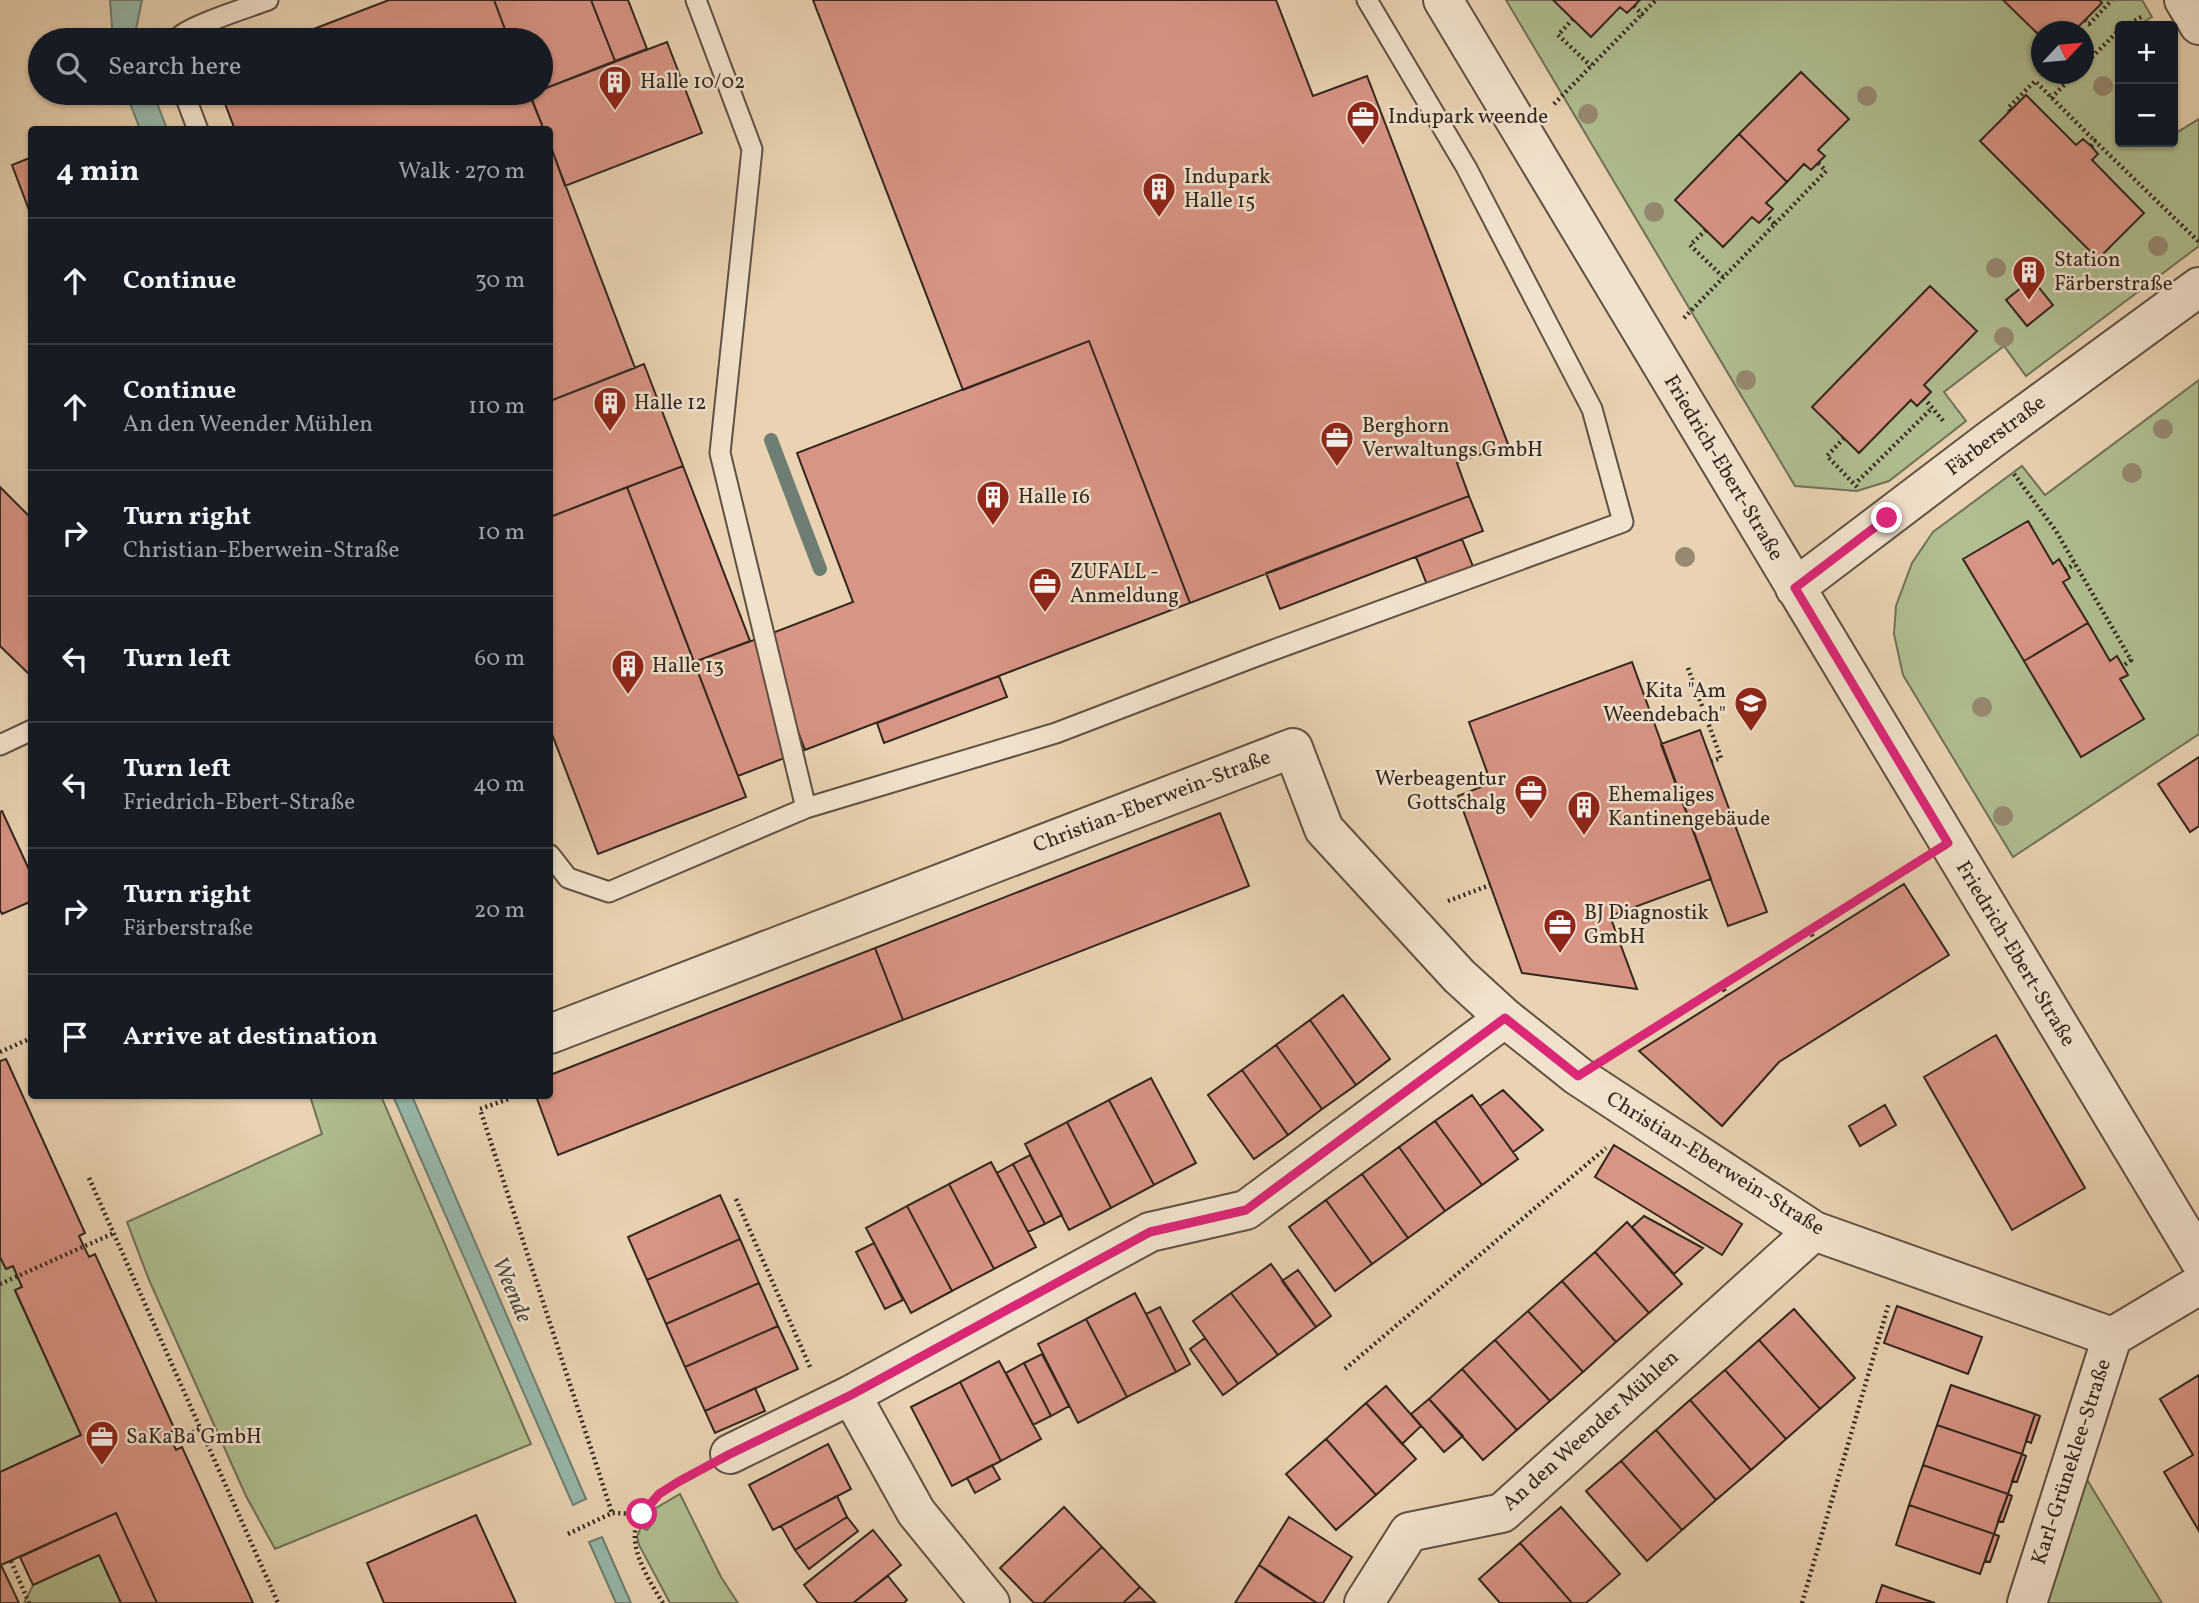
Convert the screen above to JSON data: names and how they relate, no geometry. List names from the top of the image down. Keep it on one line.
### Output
{"streets":{"street":["Färberstraße","Friedrich-Ebert-Straße","Christian-Eberwein-Straße","An den Weender Mühlen","Karl-Grüneklee-Straße"]},"crossings":[["Färberstraße","Friedrich-Ebert-Straße"],["Christian-Eberwein-Straße","An den Weender Mühlen"],["Christian-Eberwein-Straße","Karl-Grüneklee-Straße"]],"water":["Weende"],"places":{"building":["Halle 10/02","Indupark Halle 15","Station Färberstraße","Halle 12","Halle 16","Halle 13","Ehemaliges Kantinengebäude"],"office":["Indupark weende","Berghorn Verwaltungs GmbH","ZUFALL - Anmeldung","Werbeagentur Gottschalg","BJ Diagnostik GmbH","SaKaBa GmbH"],"school or university":["Kita \"Am Weendebach\""]},"north":"top right","page":{"map_buttons":["+","−"],"search":"Search here","heading":["4 min","Walk · 270 m"],"list":[["Continue","30 m"],["Continue","An den Weender Mühlen","110 m"],["Turn right","Christian-Eberwein-Straße","10 m"],["Turn left","60 m"],["Turn left","Friedrich-Ebert-Straße","40 m"],["Turn right","Färberstraße","20 m"],"Arrive at destination"]}}
